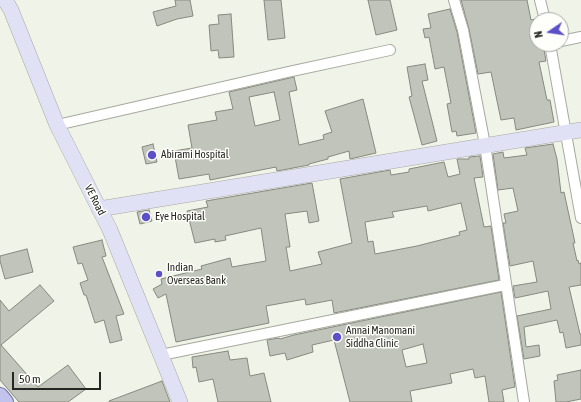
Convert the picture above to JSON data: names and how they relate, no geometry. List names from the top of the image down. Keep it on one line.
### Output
{"streets":{"street":["VE Road"]},"places":["Abirami Hospital","Eye Hospital","Indian Overseas Bank","Annai Manomani Siddha Clinic"],"scale_bar":"50 m","north":"left"}
